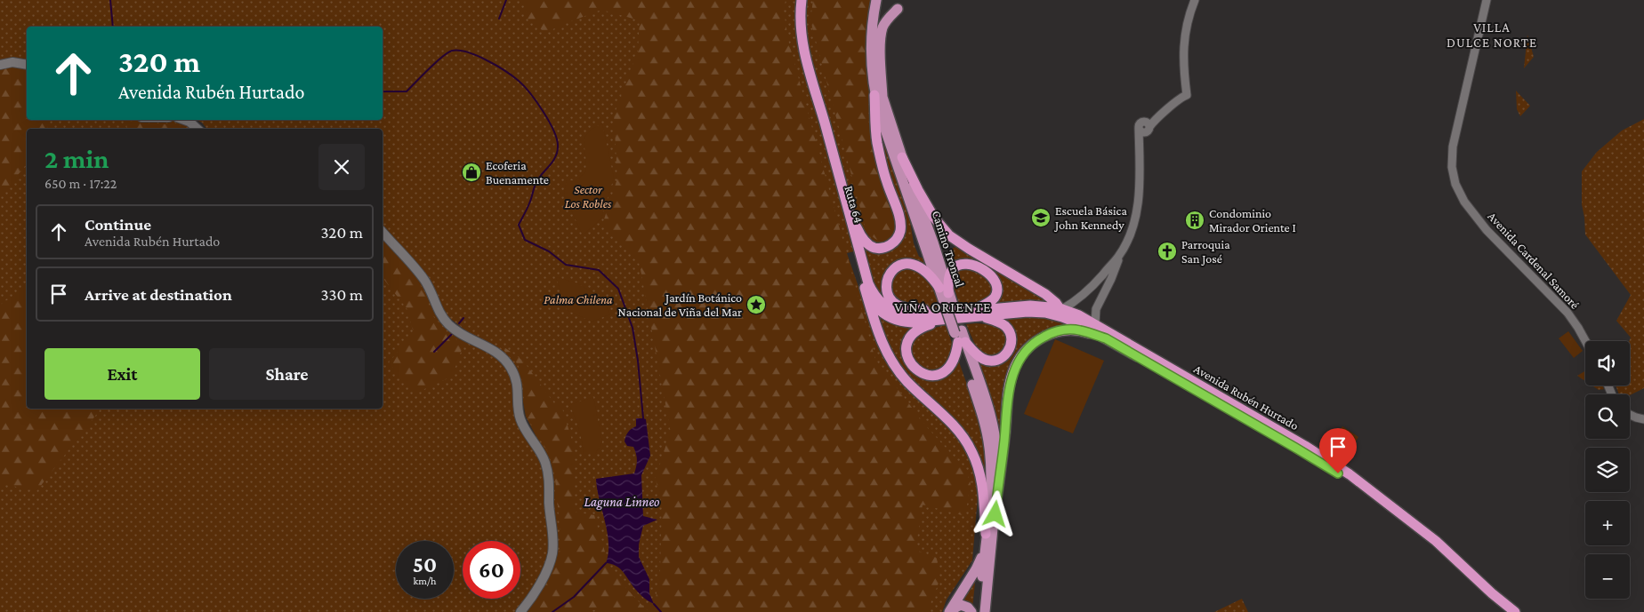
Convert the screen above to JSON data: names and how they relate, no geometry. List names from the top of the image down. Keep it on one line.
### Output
{"streets":{"highway":["Ruta 64","Avenida Rubén Hurtado"],"main road":["Camino Troncal"],"street":["Avenida Cardenal Samoré"]},"crossings":[["Ruta 64","Camino Troncal"],["Ruta 64","Avenida Rubén Hurtado"],["Camino Troncal","Avenida Rubén Hurtado"]],"districts":["VILLA DULCE NORTE","VIÑA ORIENTE"],"water":["Laguna Linneo"],"parks":["Sector Los Robles","Palma Chilena"],"places":{"shop":["Ecoferia Buenamente"],"school or university":["Escuela Básica John Kennedy"],"building":["Condominio Mirador Oriente I"],"church":["Parroquia San José"],"place":["Jardín Botánico Nacional de Viña del Mar"]},"page":{"turn":["320 m","Avenida Rubén Hurtado"],"heading":["2 min","650 m · 17:22"],"list":[{"name":"Continue","note":"Avenida Rubén Hurtado","value":"320 m"},{"name":"Arrive at destination","value":"330 m"}],"buttons":["Exit","Share"],"map_buttons":["+","−"],"speed":"50 km/h","limit":"60"}}
